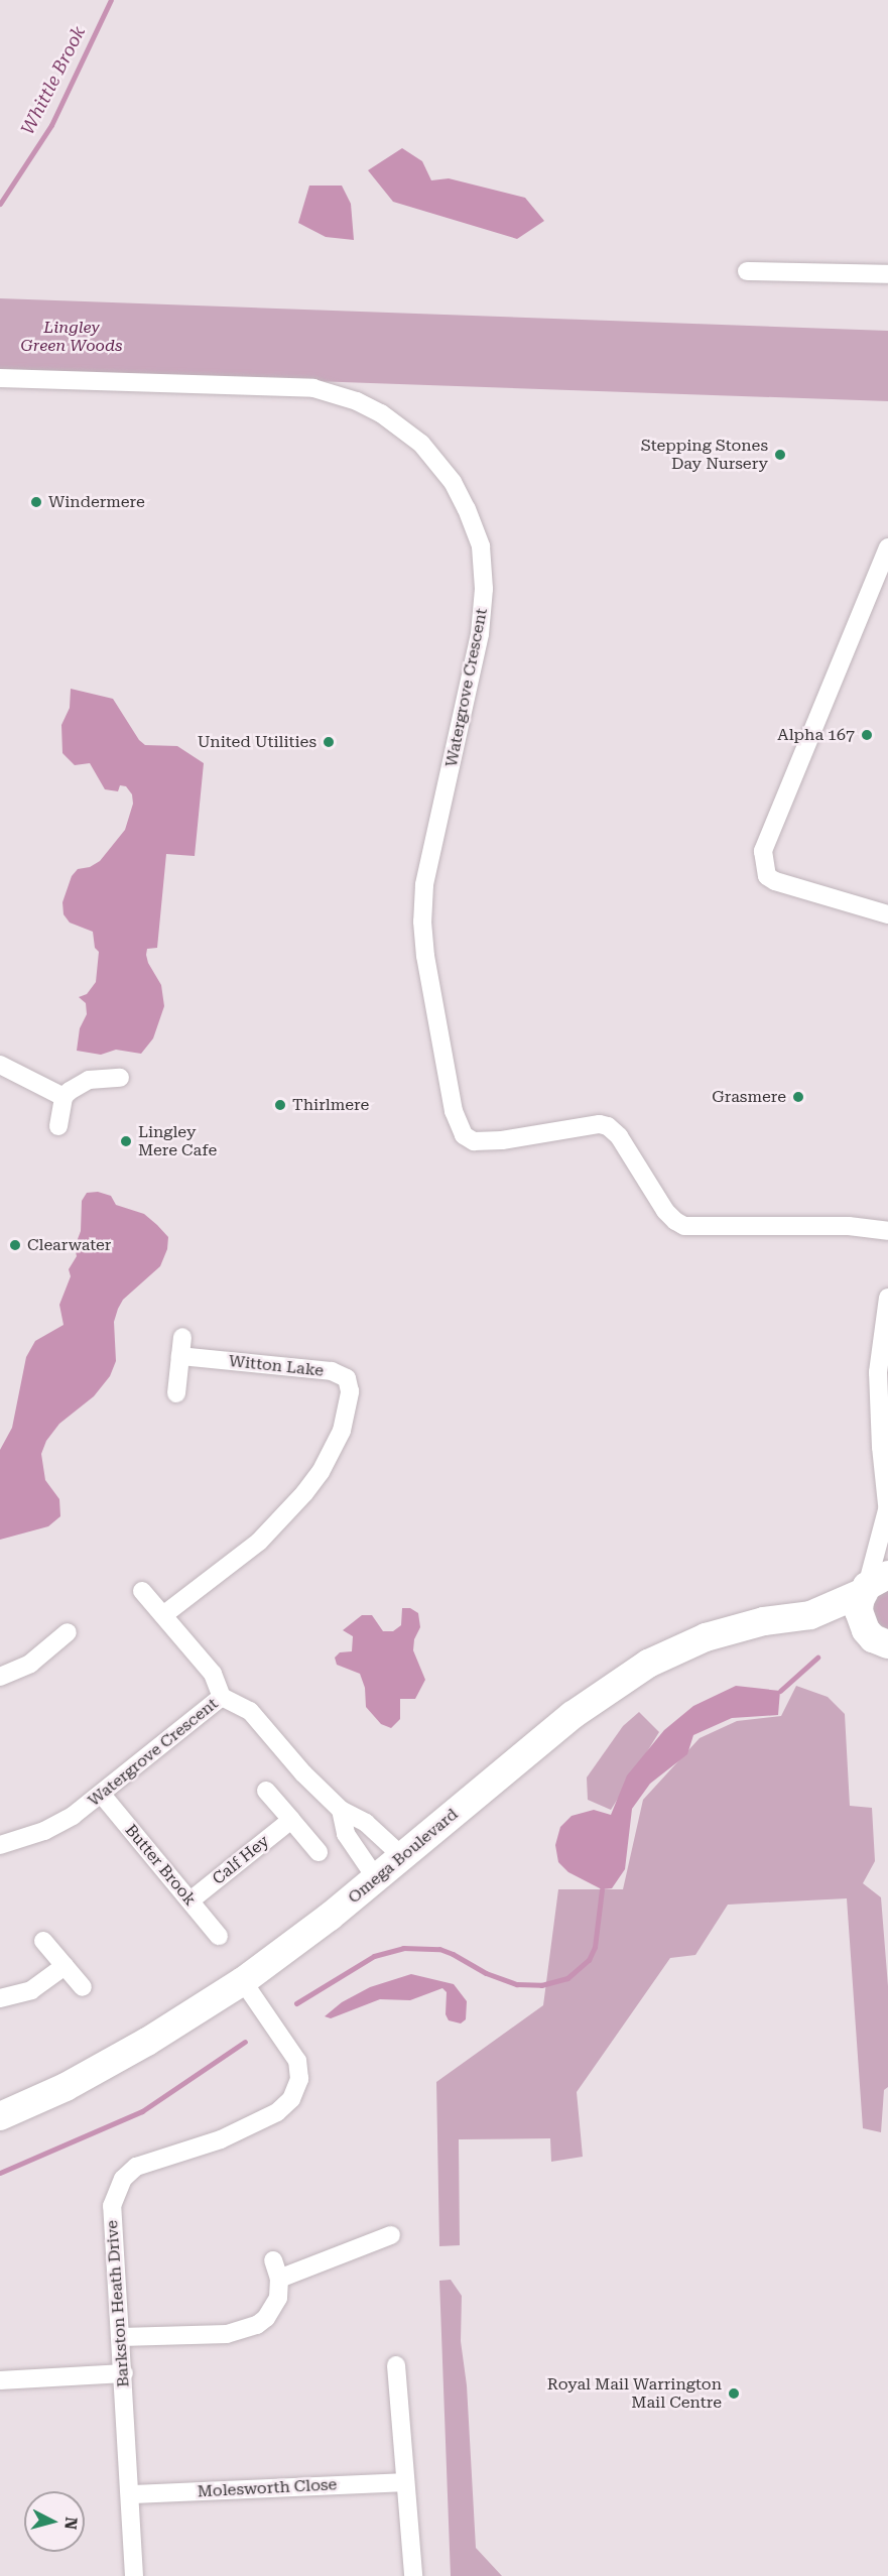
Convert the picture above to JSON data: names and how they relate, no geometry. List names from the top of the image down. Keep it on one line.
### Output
{"streets":{"main road":["Omega Boulevard"],"street":["Watergrove Crescent","Witton Lake","Calf Hey","Butter Brook","Barkston Heath Drive","Molesworth Close"]},"crossings":[["Watergrove Crescent","Omega Boulevard"],["Watergrove Crescent","Butter Brook"],["Omega Boulevard","Barkston Heath Drive"],["Calf Hey","Butter Brook"],["Barkston Heath Drive","Molesworth Close"]],"water":["Whittle Brook"],"parks":["Lingley Green Woods"],"places":["Stepping Stones Day Nursery","Windermere","Alpha 167","United Utilities","Grasmere","Thirlmere","Lingley Mere Cafe","Clearwater","Royal Mail Warrington Mail Centre"],"north":"right"}
